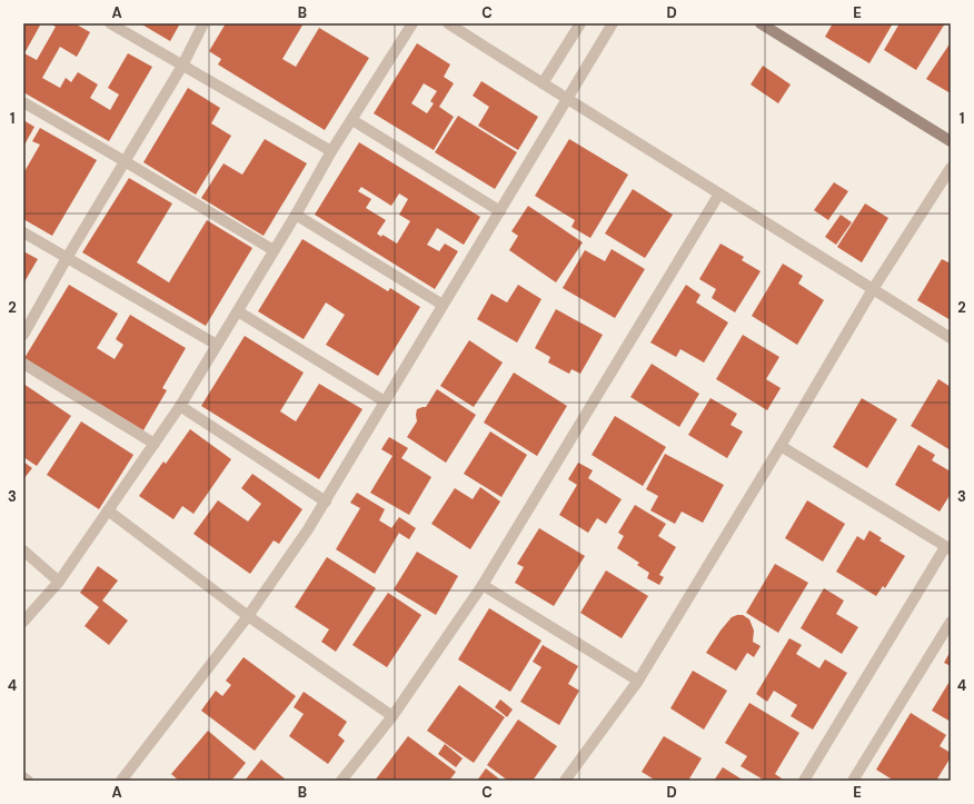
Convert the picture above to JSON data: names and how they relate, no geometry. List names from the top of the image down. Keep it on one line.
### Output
{"grid":{"columns":["A","B","C","D","E"],"rows":["1","2","3","4"]}}
